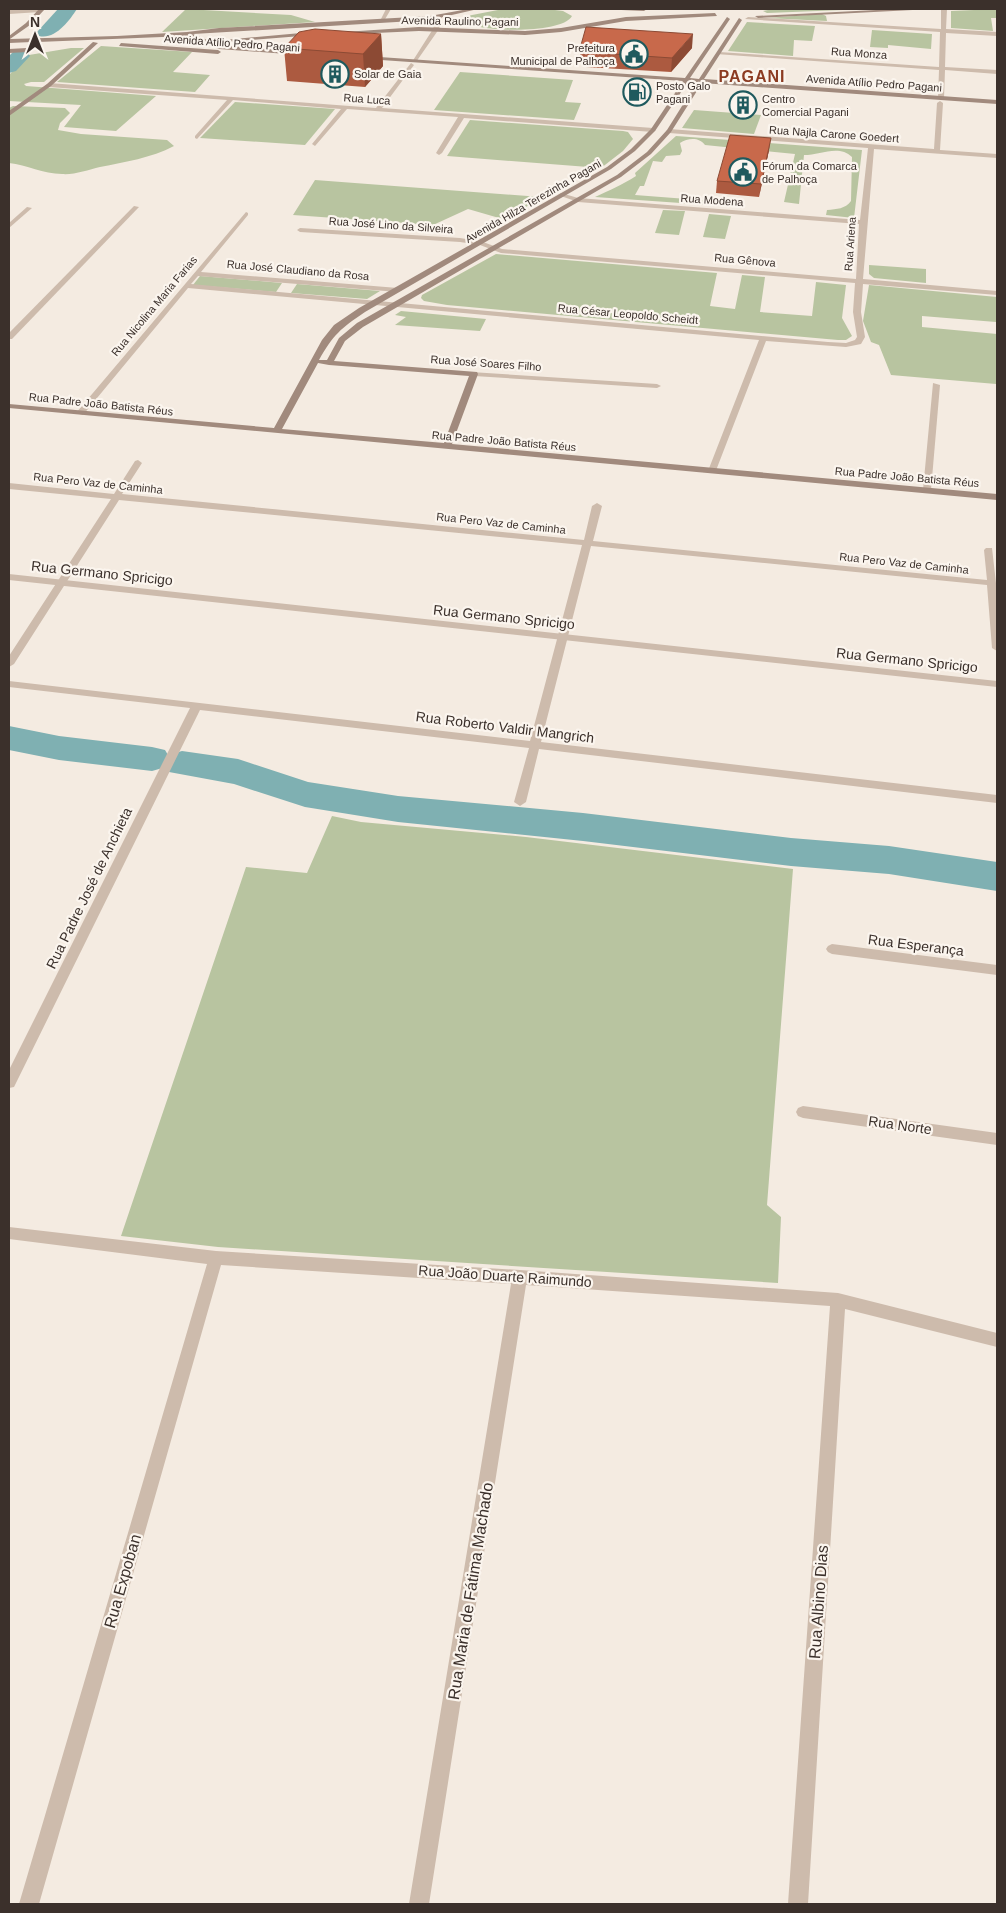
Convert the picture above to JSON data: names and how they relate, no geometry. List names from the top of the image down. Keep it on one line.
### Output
{"streets":{"main road":["Avenida Raulino Pagani","Avenida Atílio Pedro Pagani","Avenida Hilza Terezinha Pagani","Rua José Soares Filho","Rua Padre João Batista Réus"],"street":["Rua Monza","Rua Luca","Rua Najla Carone Goedert","Rua Modena","Rua José Lino da Silveira","Rua Ariena","Rua Gênova","Rua José Claudiano da Rosa","Rua Nicolina Maria Farias","Rua César Leopoldo Scheidt","Rua Pero Vaz de Caminha","Rua Germano Spricigo","Rua Roberto Valdir Mangrich","Rua Padre José de Anchieta","Rua Esperança","Rua Norte","Rua João Duarte Raimundo","Rua Expoban","Rua Maria de Fátima Machado","Rua Albino Dias"]},"crossings":[["Avenida Raulino Pagani","Avenida Atílio Pedro Pagani"],["Avenida Atílio Pedro Pagani","Avenida Hilza Terezinha Pagani"],["Rua Monza","Avenida Hilza Terezinha Pagani"],["Rua Luca","Avenida Hilza Terezinha Pagani"],["Rua Najla Carone Goedert","Avenida Hilza Terezinha Pagani"],["Rua Najla Carone Goedert","Rua Ariena"],["Rua Modena","Avenida Hilza Terezinha Pagani"],["Rua Modena","Rua Ariena"],["Avenida Hilza Terezinha Pagani","Rua José Lino da Silveira"],["Avenida Hilza Terezinha Pagani","Rua Gênova"],["Avenida Hilza Terezinha Pagani","Rua José Claudiano da Rosa"],["Avenida Hilza Terezinha Pagani","Rua César Leopoldo Scheidt"],["Avenida Hilza Terezinha Pagani","Rua José Soares Filho"],["Avenida Hilza Terezinha Pagani","Rua Padre João Batista Réus"],["Rua José Lino da Silveira","Rua Gênova"],["Rua Ariena","Rua Gênova"],["Rua Ariena","Rua César Leopoldo Scheidt"],["Rua José Claudiano da Rosa","Rua Nicolina Maria Farias"],["Rua José Claudiano da Rosa","Rua César Leopoldo Scheidt"],["Rua Nicolina Maria Farias","Rua Padre João Batista Réus"],["Rua Roberto Valdir Mangrich","Rua Padre José de Anchieta"],["Rua João Duarte Raimundo","Rua Expoban"],["Rua João Duarte Raimundo","Rua Maria de Fátima Machado"],["Rua João Duarte Raimundo","Rua Albino Dias"]],"districts":["PAGANI"],"places":{"public building":["Prefeitura Municipal de Palhoça","Fórum da Comarca de Palhoça"],"building":["Solar de Gaia","Centro Comercial Pagani"],"fuel station":["Posto Galo Pagani"]},"north":"top"}
